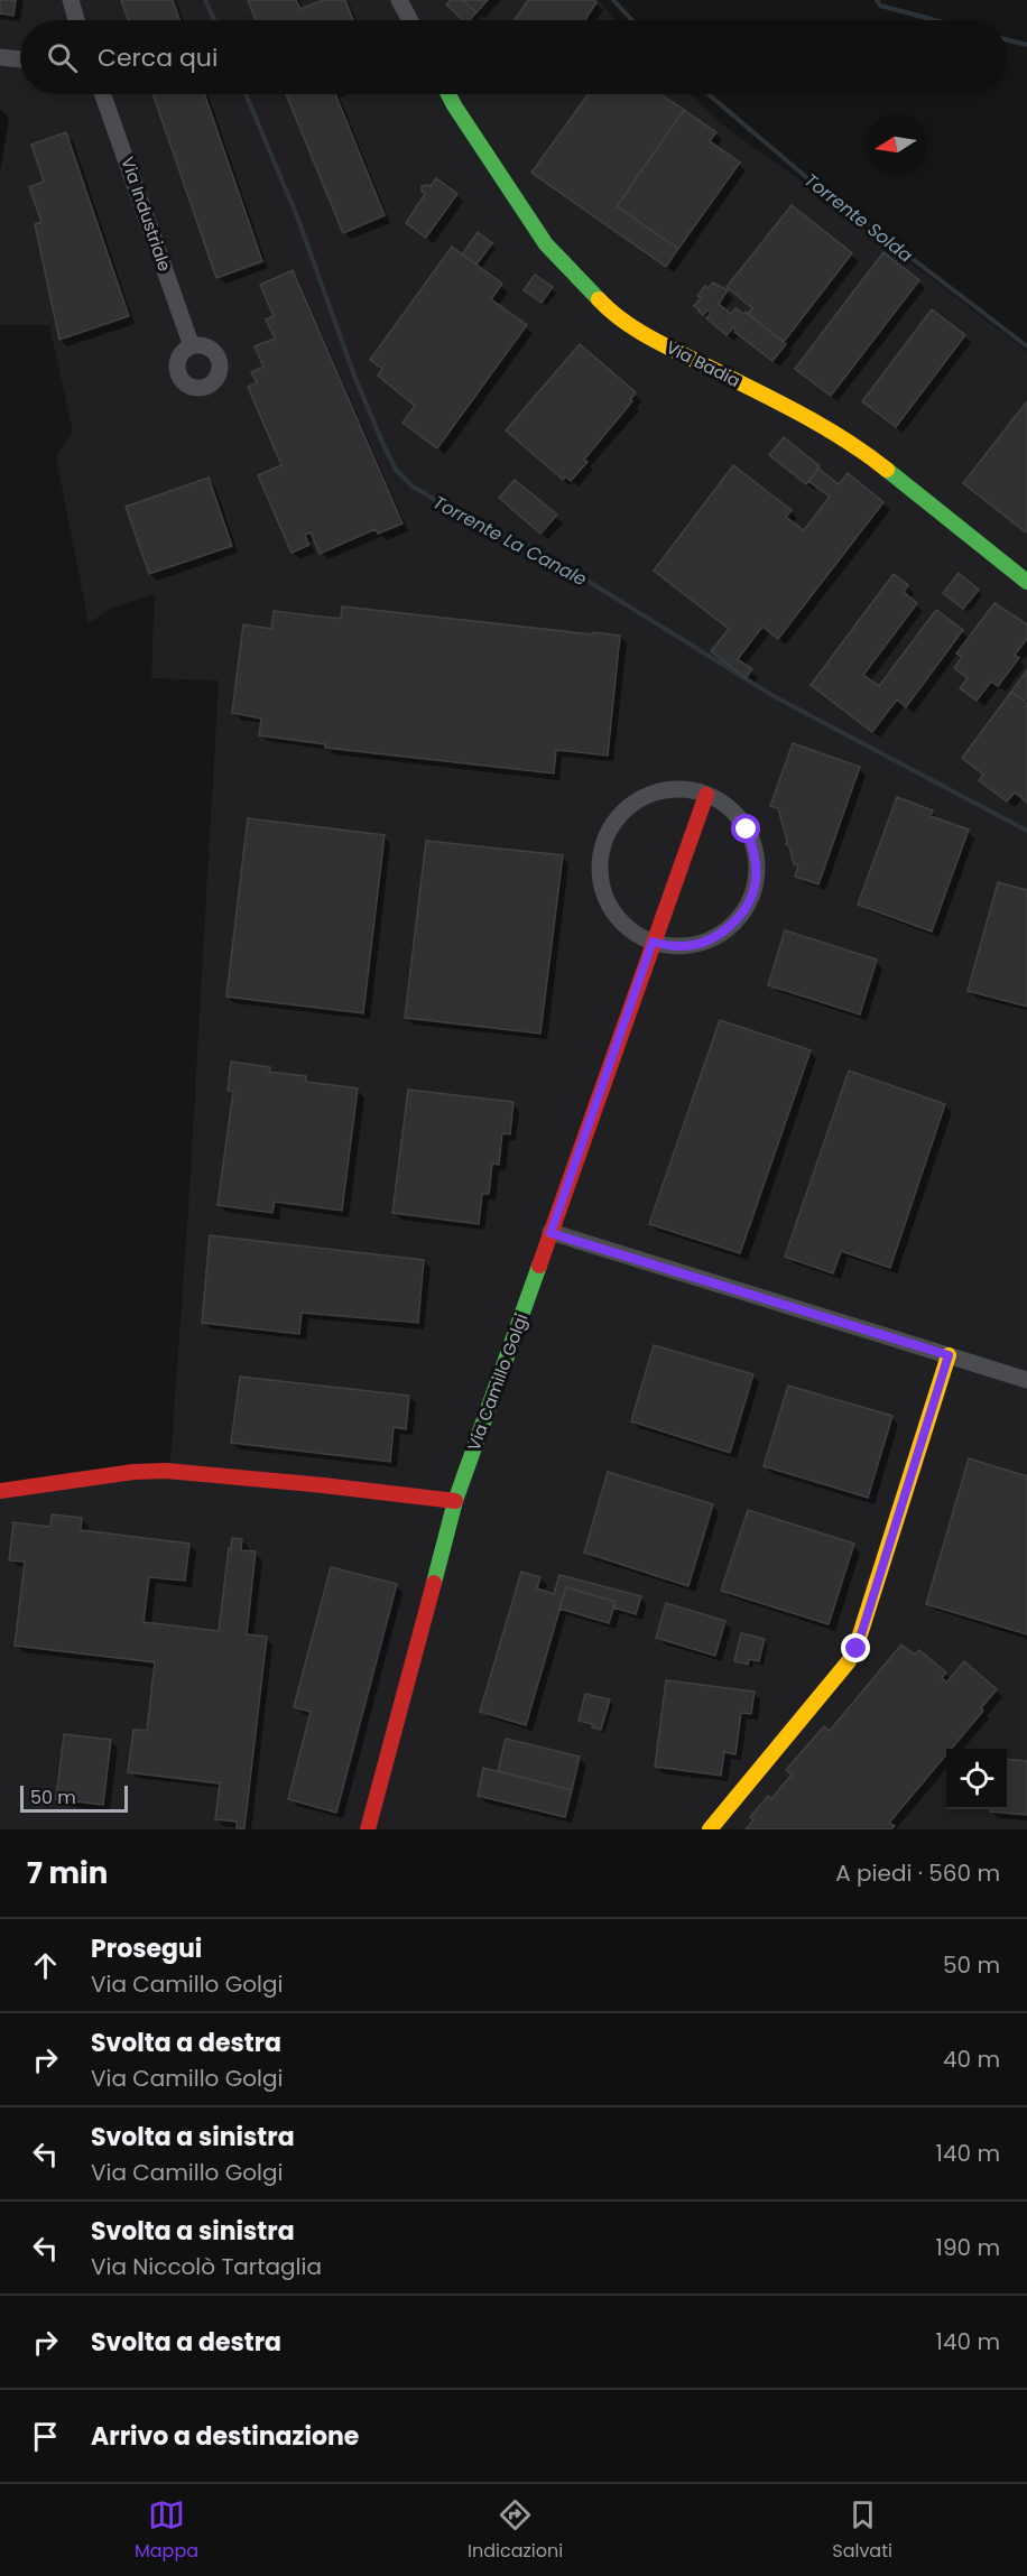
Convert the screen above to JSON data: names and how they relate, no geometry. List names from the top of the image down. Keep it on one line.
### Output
{"streets":{"street":["Via Industriale","Via Badia","Via Camillo Golgi"]},"water":["Torrente Solda","Torrente La Canale"],"scale_bar":"50 m","north":"left","page":{"search":"Cerca qui","scale":"50 m","heading":["7 min","A piedi · 560 m"],"list":[["Prosegui","Via Camillo Golgi","50 m"],["Svolta a destra","Via Camillo Golgi","40 m"],["Svolta a sinistra","Via Camillo Golgi","140 m"],["Svolta a sinistra","Via Niccolò Tartaglia","190 m"],["Svolta a destra","140 m"],"Arrivo a destinazione"],"nav":["Mappa","Indicazioni","Salvati"]}}
